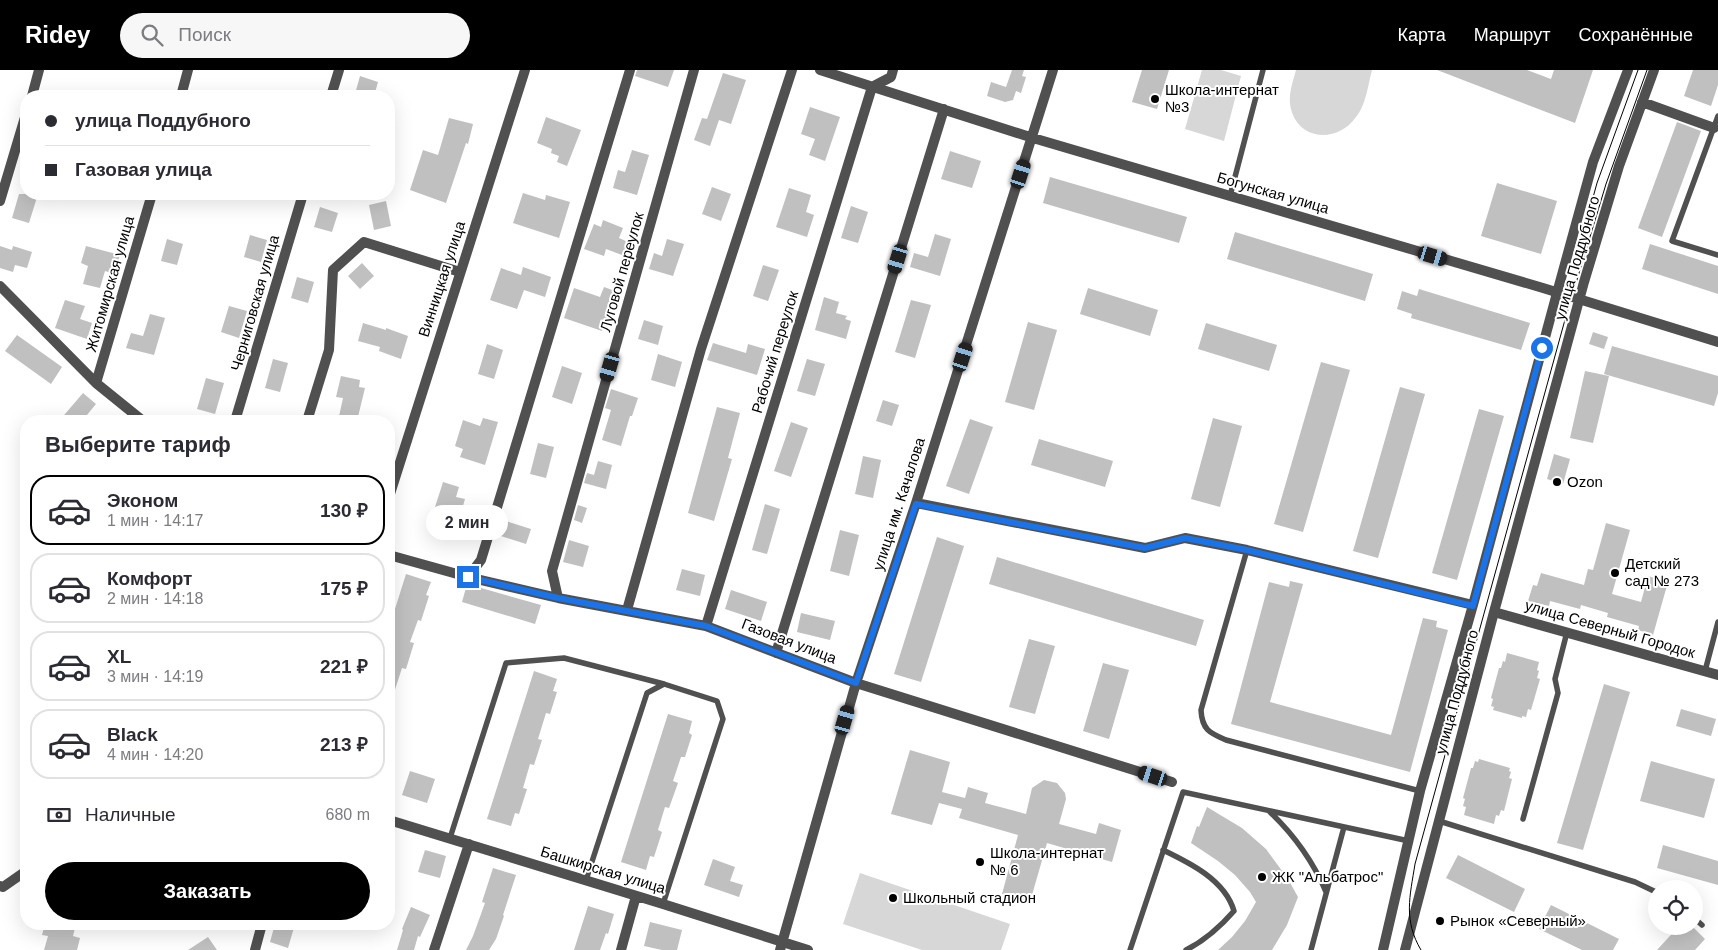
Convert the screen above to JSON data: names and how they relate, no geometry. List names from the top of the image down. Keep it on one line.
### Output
{"streets":{"street":["Богунская улица","улица Поддубного","Луговой переулок","Винницкая улица","Житомирская улица","Черниговская улица","Рабочий переулок","улица им. Качалова","улица Северный Городок","Газовая улица","Башкирская улица"]},"crossings":[["Богунская улица","улица Поддубного"],["Богунская улица","Рабочий переулок"],["Богунская улица","улица им. Качалова"],["улица Поддубного","улица Северный Городок"],["Луговой переулок","Газовая улица"],["Рабочий переулок","Газовая улица"],["улица им. Качалова","Газовая улица"],["улица им. Качалова","Башкирская улица"]],"places":["Школа-интернат №3","Ozon","Детский сад № 273","Школа-интернат № 6","ЖК \"Альбатрос\"","Школьный стадион","Рынок «Северный»"],"page":{"header":"Ridey","search":"Поиск","nav":["Карта","Маршрут","Сохранённые"],"banner":["улица Поддубного","Газовая улица"],"heading":"Выберите тариф","list":[{"name":"Эконом","note":"1 мин · 14:17","value":"130 ₽"},{"name":"Комфорт","note":"2 мин · 14:18","value":"175 ₽"},{"name":"XL","note":"3 мин · 14:19","value":"221 ₽"},{"name":"Black","note":"4 мин · 14:20","value":"213 ₽"}],"bubble":"2 мин","pay":["Наличные","680 m"],"buttons":"Заказать"}}
